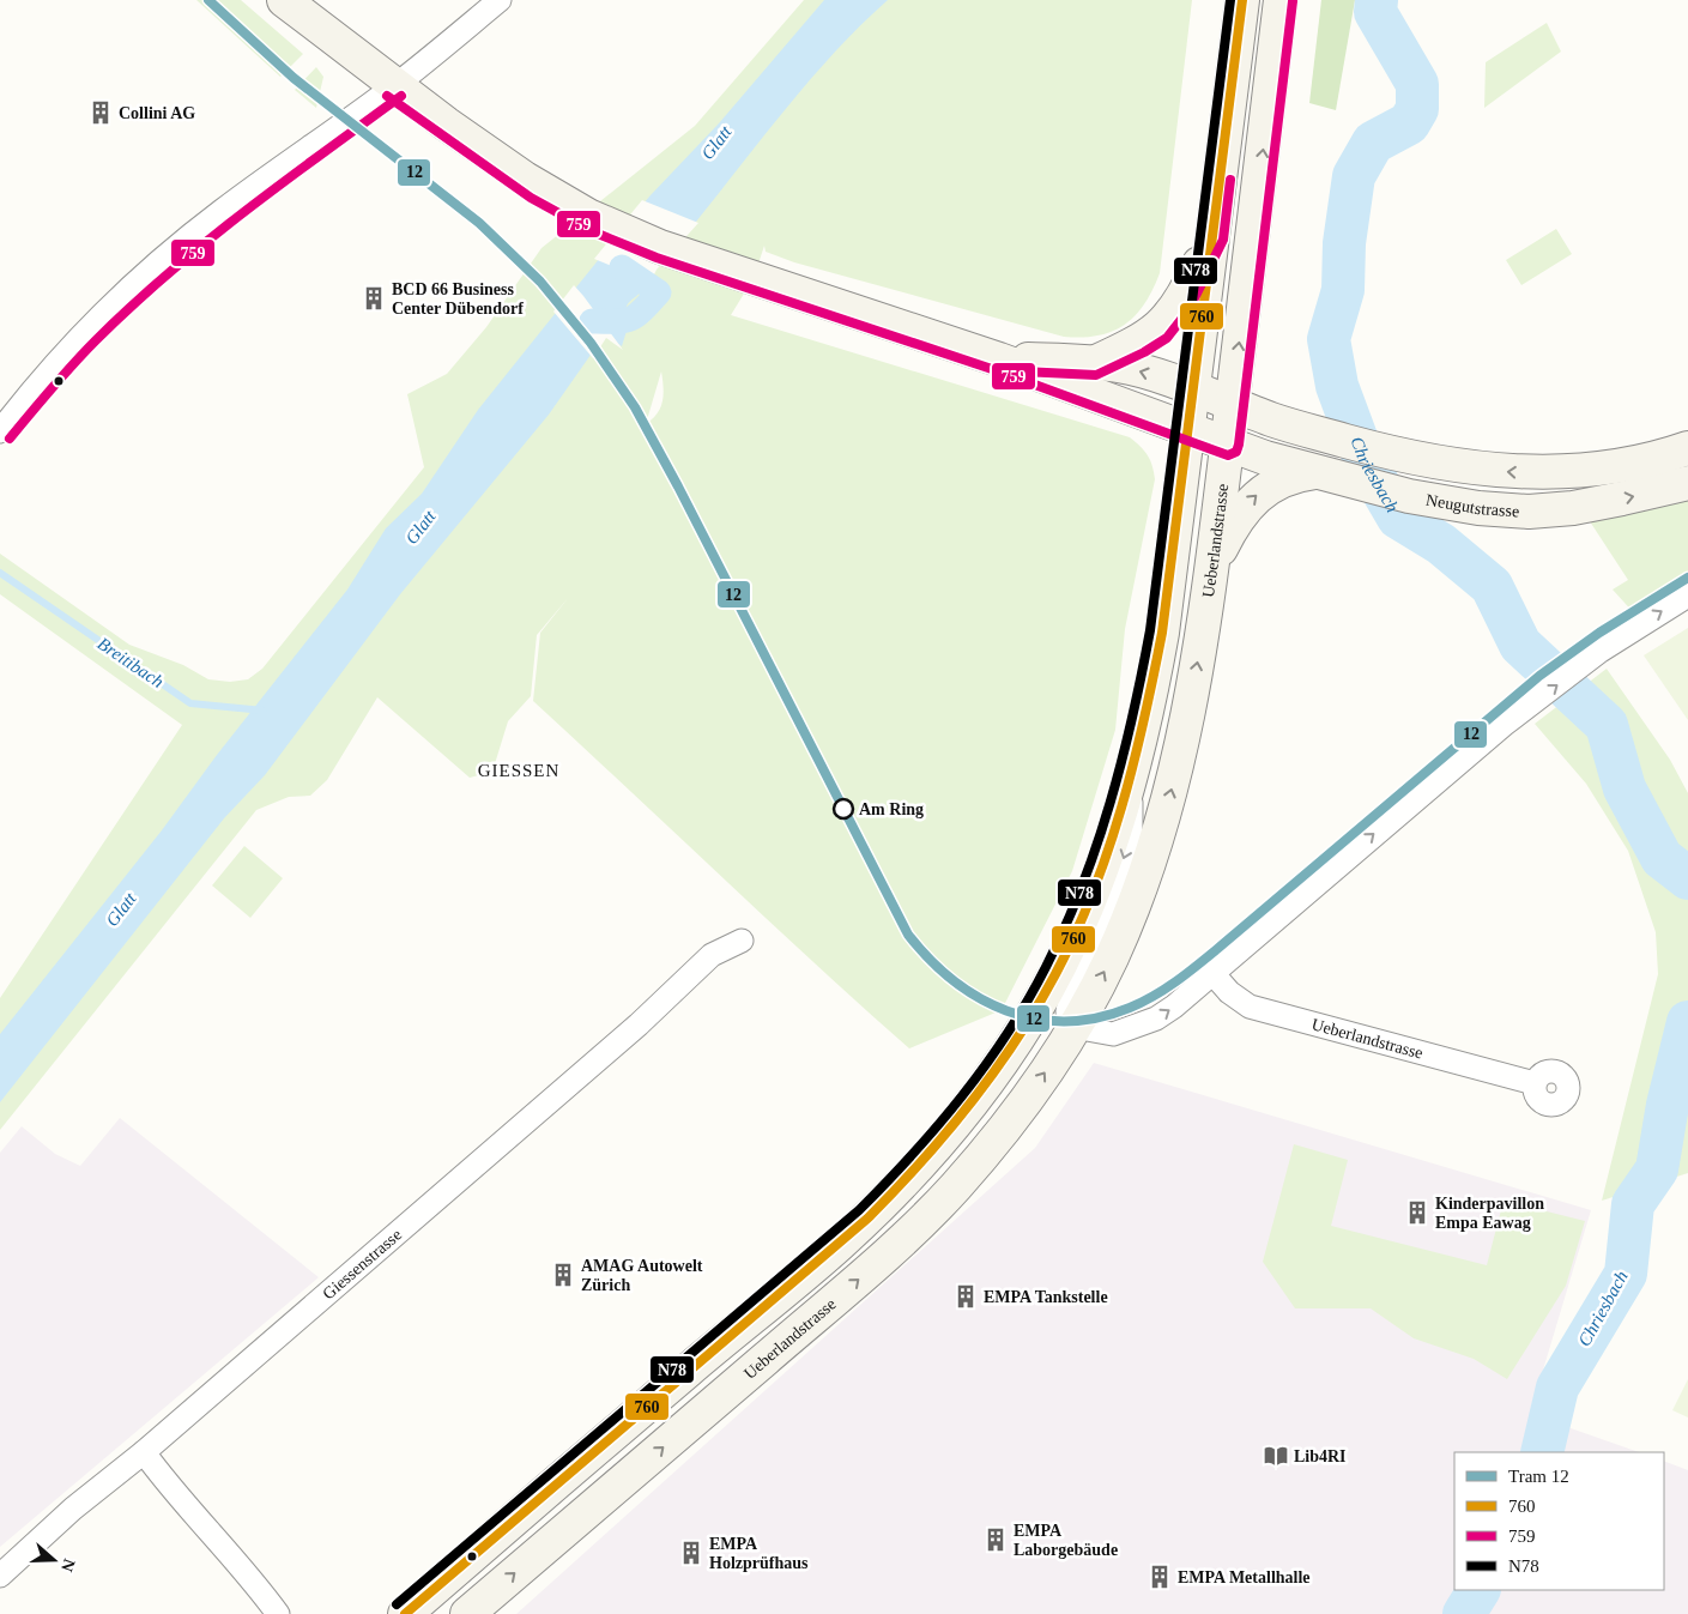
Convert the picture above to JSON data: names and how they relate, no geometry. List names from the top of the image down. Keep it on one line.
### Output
{"streets":{"main road":["Neugutstrasse","Ueberlandstrasse"],"street":["Giessenstrasse"]},"crossings":[["Neugutstrasse","Ueberlandstrasse"]],"districts":["GIESSEN"],"water":["Glatt","Chriesbach","Breitibach"],"places":{"building":["Collini AG","BCD 66 Business Center Dübendorf","Kinderpavillon Empa Eawag","AMAG Autowelt Zürich","EMPA Tankstelle","EMPA Laborgebäude","EMPA Holzprüfhaus","EMPA Metallhalle"],"other":["Am Ring"],"library":["Lib4RI"]},"lines":["tram line 12","transit line 760","transit line N78","transit line 759"],"legend":["Tram 12","760","759","N78"],"north":"right"}
